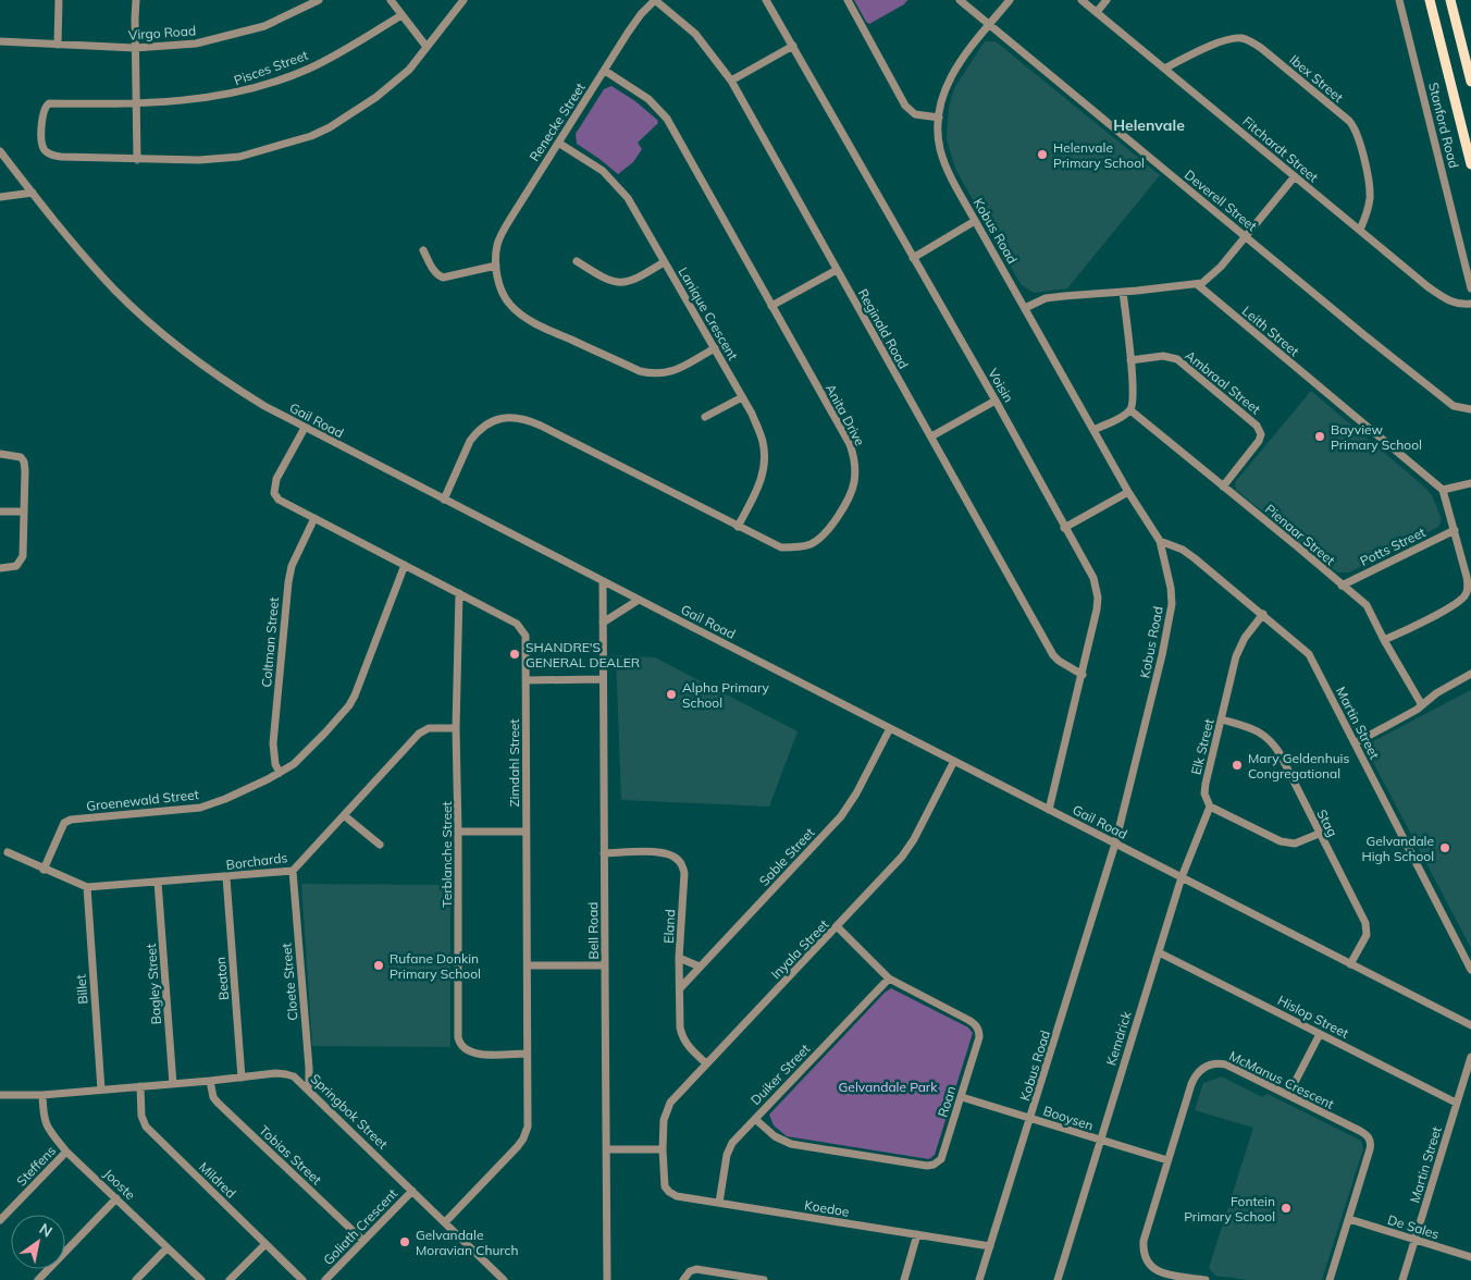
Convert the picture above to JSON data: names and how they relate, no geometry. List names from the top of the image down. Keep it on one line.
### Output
{"streets":{"main road":["Stanford Road"],"street":["Virgo Road","Pisces Street","Ibex Street","Renecke Street","Fitchardt Street","Deverell Street","Kobus Road","Lanique Crescent","Reginald Road","Leith Street","Ambraal Street","Voisin","Anita Drive","Gail Road","Pienaar Street","Potts Street","Coltman Street","Martin Street","Elk Street","Zimdahl Street","Groenewald Street","Stag","Terblanche Street","Sable Street","Borchards","Eland","Bell Road","Inyala Street","Beaton","Cloete Street","Bagley Street","Billet","Hislop Street","Kemdrick","Duiker Street","McManus Crescent","Roan","Springbok Street","Booysen","Tobias Street","Steffens","Mildred","Jooste","Koedoe","Goliath Crescent","De Sales"]},"crossings":[["Ibex Street","Fitchardt Street"],["Renecke Street","Lanique Crescent"],["Renecke Street","Reginald Road"],["Renecke Street","Anita Drive"],["Deverell Street","Kobus Road"],["Kobus Road","Gail Road"],["Kobus Road","Martin Street"],["Kobus Road","Booysen"],["Kobus Road","Koedoe"],["Lanique Crescent","Anita Drive"],["Reginald Road","Voisin"],["Ambraal Street","Pienaar Street"],["Voisin","Gail Road"],["Anita Drive","Gail Road"],["Gail Road","Zimdahl Street"],["Gail Road","Stag"],["Gail Road","Sable Street"],["Gail Road","Bell Road"],["Gail Road","Inyala Street"],["Gail Road","Kemdrick"],["Pienaar Street","Potts Street"],["Coltman Street","Zimdahl Street"],["Coltman Street","Groenewald Street"],["Martin Street","Elk Street"],["Martin Street","Hislop Street"],["Martin Street","De Sales"],["Elk Street","Stag"],["Elk Street","Kemdrick"],["Zimdahl Street","Groenewald Street"],["Zimdahl Street","Terblanche Street"],["Zimdahl Street","Springbok Street"],["Groenewald Street","Borchards"],["Terblanche Street","Borchards"],["Sable Street","Eland"],["Borchards","Beaton"],["Borchards","Cloete Street"],["Borchards","Bagley Street"],["Borchards","Billet"],["Eland","Bell Road"],["Eland","Inyala Street"],["Inyala Street","Roan"],["Inyala Street","Koedoe"],["Beaton","Springbok Street"],["Cloete Street","Springbok Street"],["Bagley Street","Springbok Street"],["Billet","Springbok Street"],["Hislop Street","Kemdrick"],["Kemdrick","Booysen"],["Duiker Street","Roan"],["Duiker Street","Koedoe"],["McManus Crescent","Booysen"],["McManus Crescent","De Sales"],["Roan","Booysen"],["Springbok Street","Tobias Street"],["Springbok Street","Mildred"],["Springbok Street","Jooste"],["Springbok Street","Goliath Crescent"],["Tobias Street","Goliath Crescent"],["Steffens","Jooste"]],"districts":["Helenvale"],"parks":["Gelvandale Park"],"places":["Helenvale Primary School","Bayview Primary School","SHANDRE'S GENERAL DEALER","Alpha Primary School","Mary Geldenhuis Congregational","Gelvandale High School","Rufane Donkin Primary School","Fontein Primary School","Gelvandale Moravian Church"],"north":"top right"}
